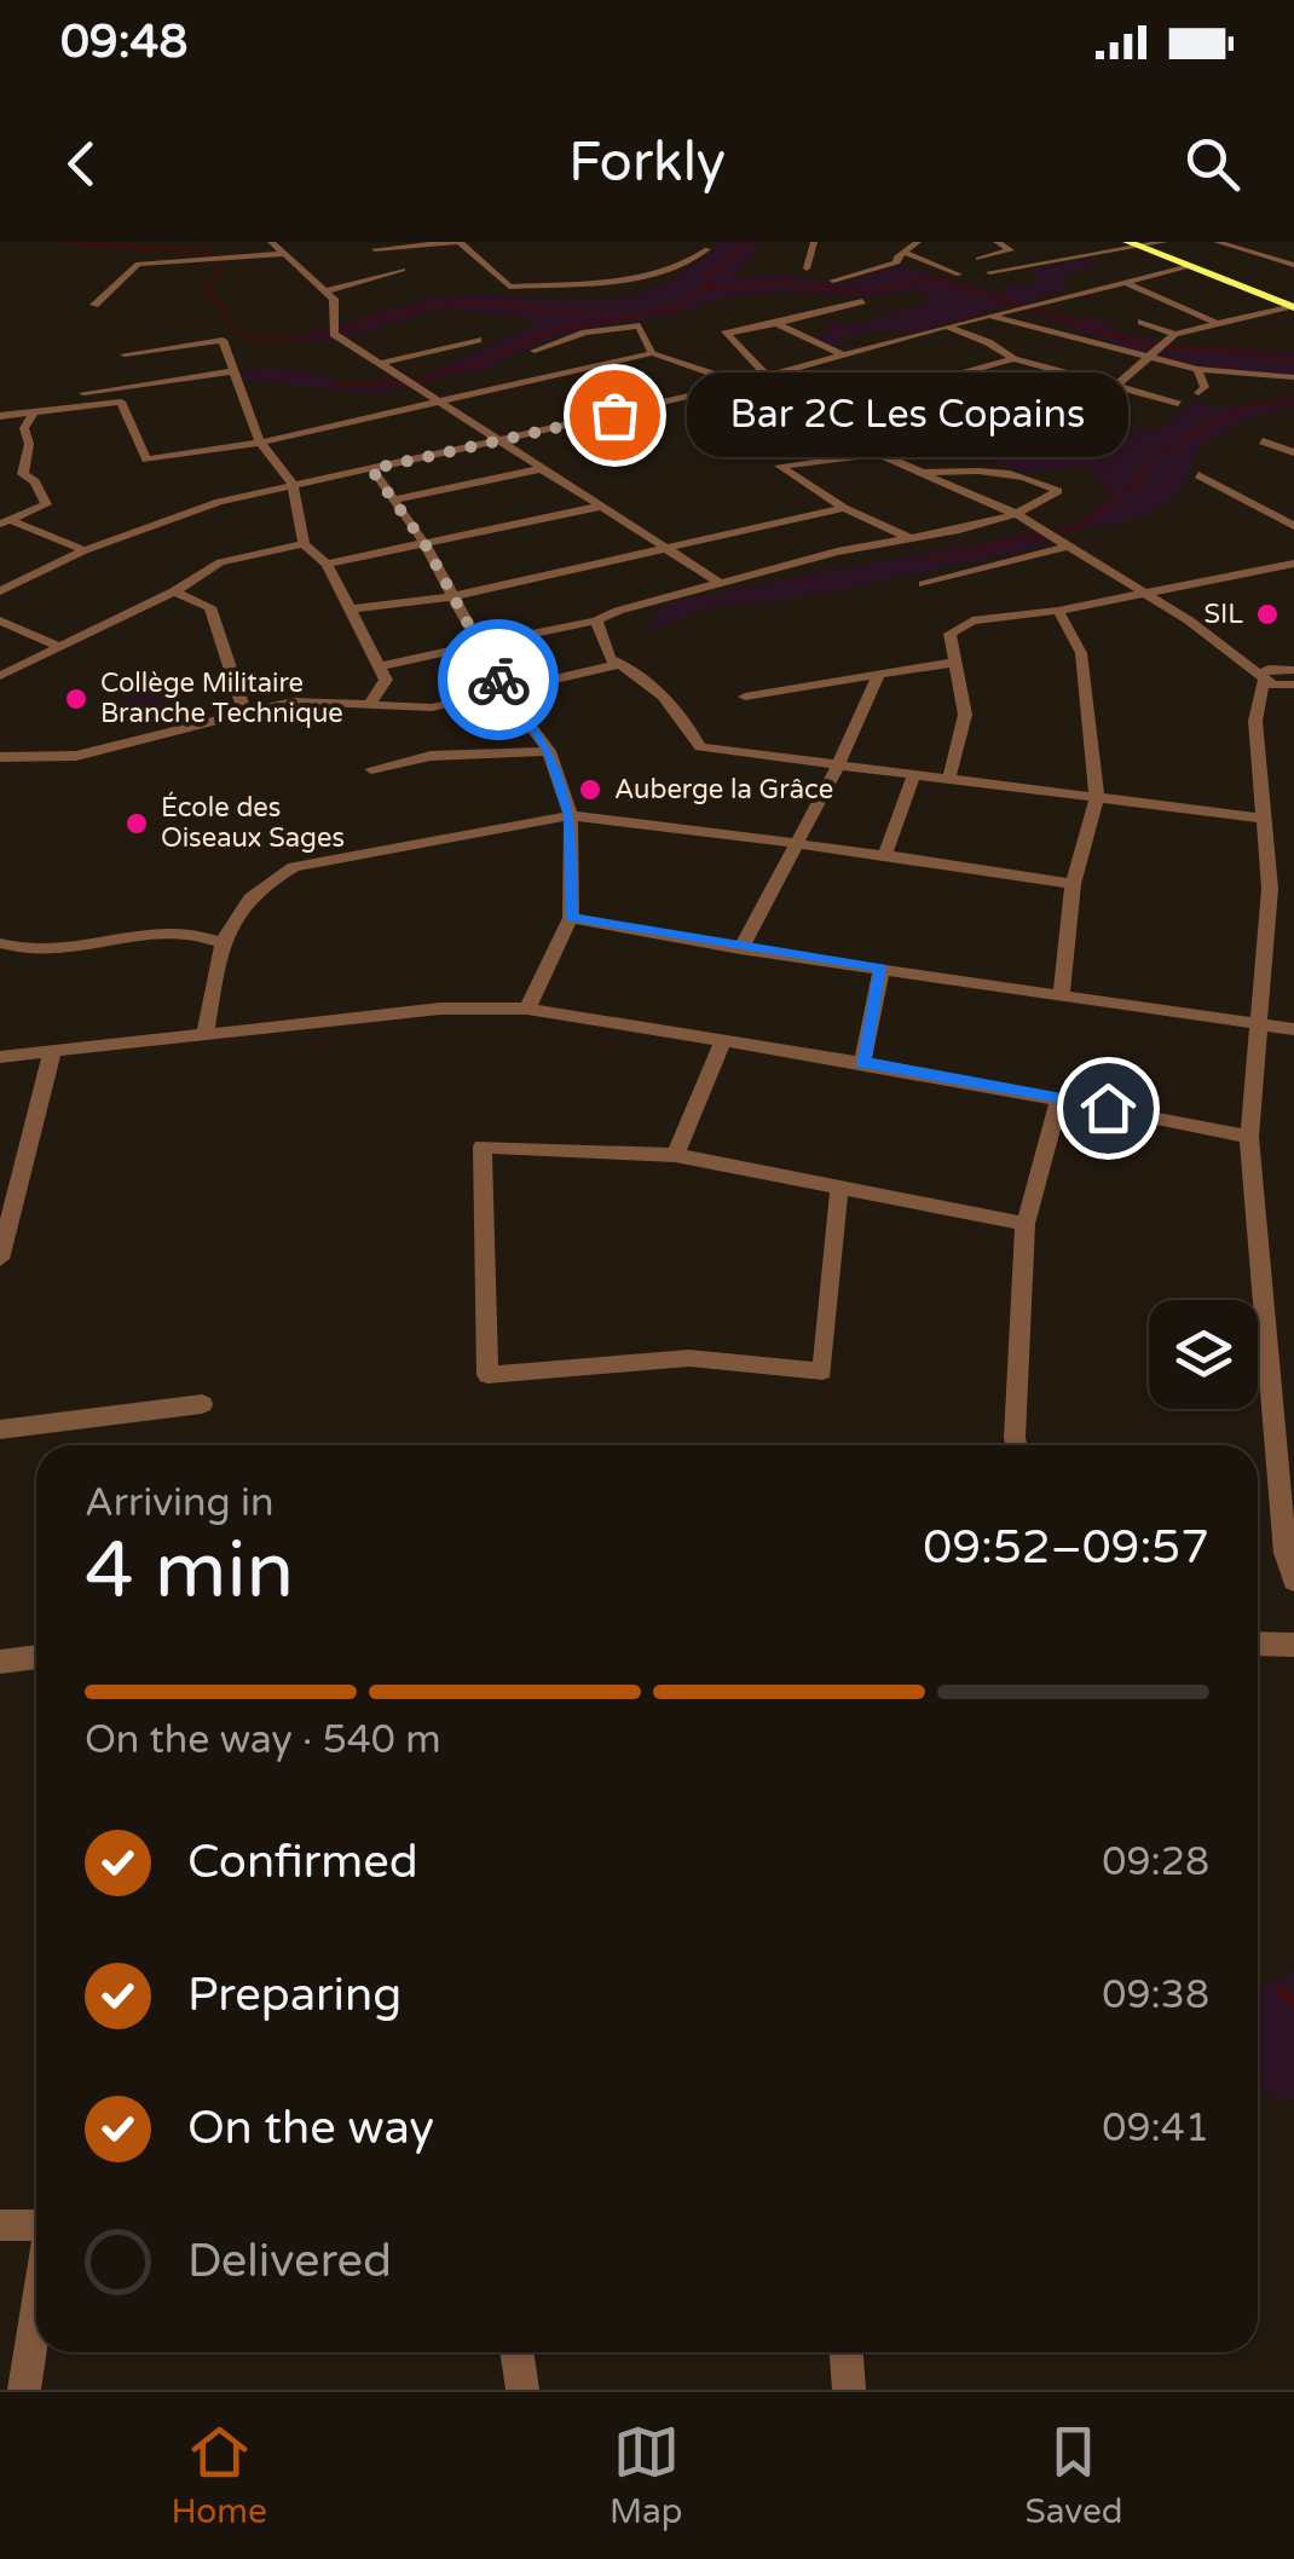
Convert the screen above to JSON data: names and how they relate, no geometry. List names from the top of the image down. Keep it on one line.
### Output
{"places":["Bar 2C Les Copains","SIL","Collège Militaire Branche Technique","Auberge la Grâce","École des Oiseaux Sages"],"page":{"status":"09:48","header":"Forkly","bubble":"Bar 2C Les Copains","heading":["4 min","Arriving in","09:52–09:57"],"bar":"On the way · 540 m","list":[["Confirmed","09:28"],["Preparing","09:38"],["On the way","09:41"],"Delivered"],"tabs":["Home","Map","Saved"]}}
